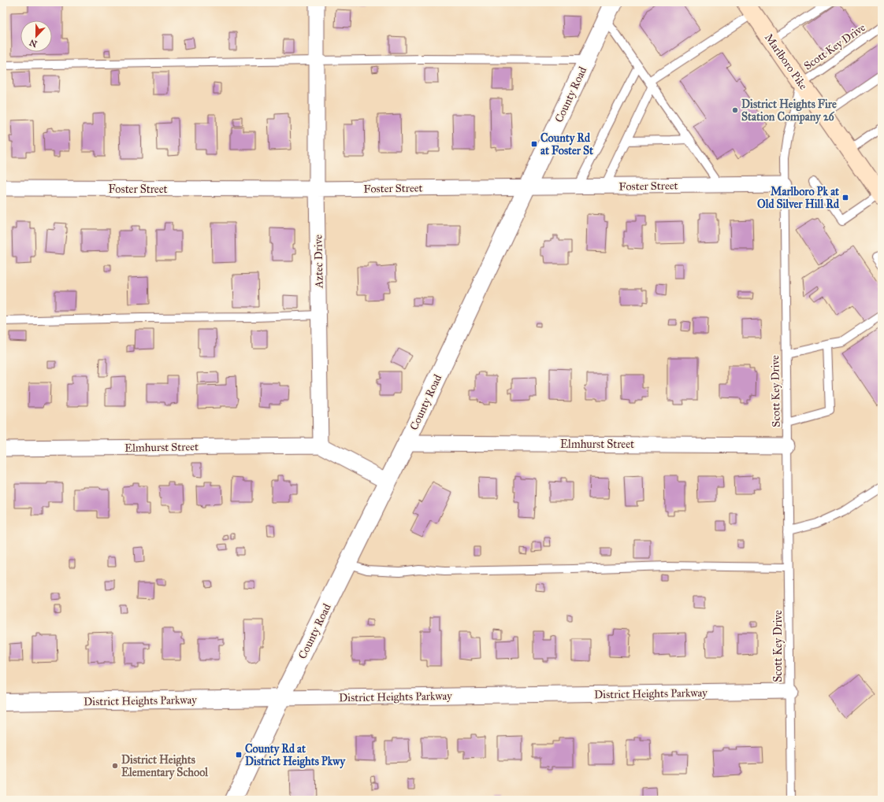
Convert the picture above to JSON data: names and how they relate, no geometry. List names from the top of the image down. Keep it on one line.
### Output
{"streets":{"main road":["Marlboro Pike"],"street":["County Road","Foster Street","Aztec Drive","Elmhurst Street","District Heights Parkway"],"lane":["Scott Key Drive"]},"crossings":[["Scott Key Drive","Marlboro Pike"],["Scott Key Drive","Foster Street"],["Scott Key Drive","Elmhurst Street"],["Scott Key Drive","District Heights Parkway"],["County Road","Foster Street"],["County Road","Elmhurst Street"],["County Road","District Heights Parkway"],["Foster Street","Aztec Drive"],["Aztec Drive","Elmhurst Street"]],"places":{"other":["District Heights Fire Station Company 26","District Heights Elementary School"],"transit":["County Rd at Foster St","Marlboro Pk at Old Silver Hill Rd","County Rd at District Heights Pkwy"]},"north":"bottom"}
